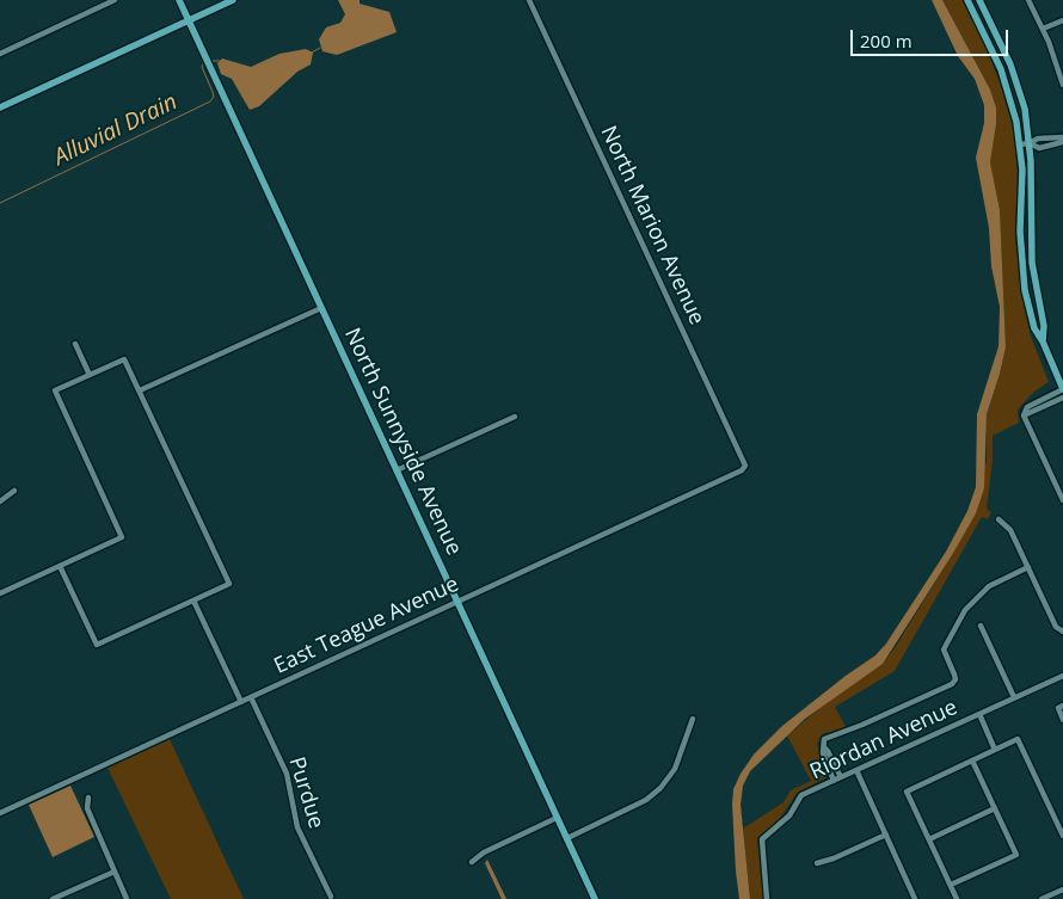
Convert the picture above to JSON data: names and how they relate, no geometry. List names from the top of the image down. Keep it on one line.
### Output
{"streets":{"main road":["North Sunnyside Avenue"],"street":["North Marion Avenue","East Teague Avenue","Riordan Avenue","Purdue"]},"crossings":[["North Marion Avenue","East Teague Avenue"],["North Sunnyside Avenue","East Teague Avenue"],["East Teague Avenue","Purdue"]],"water":["Alluvial Drain"],"scale_bar":"200 m"}
